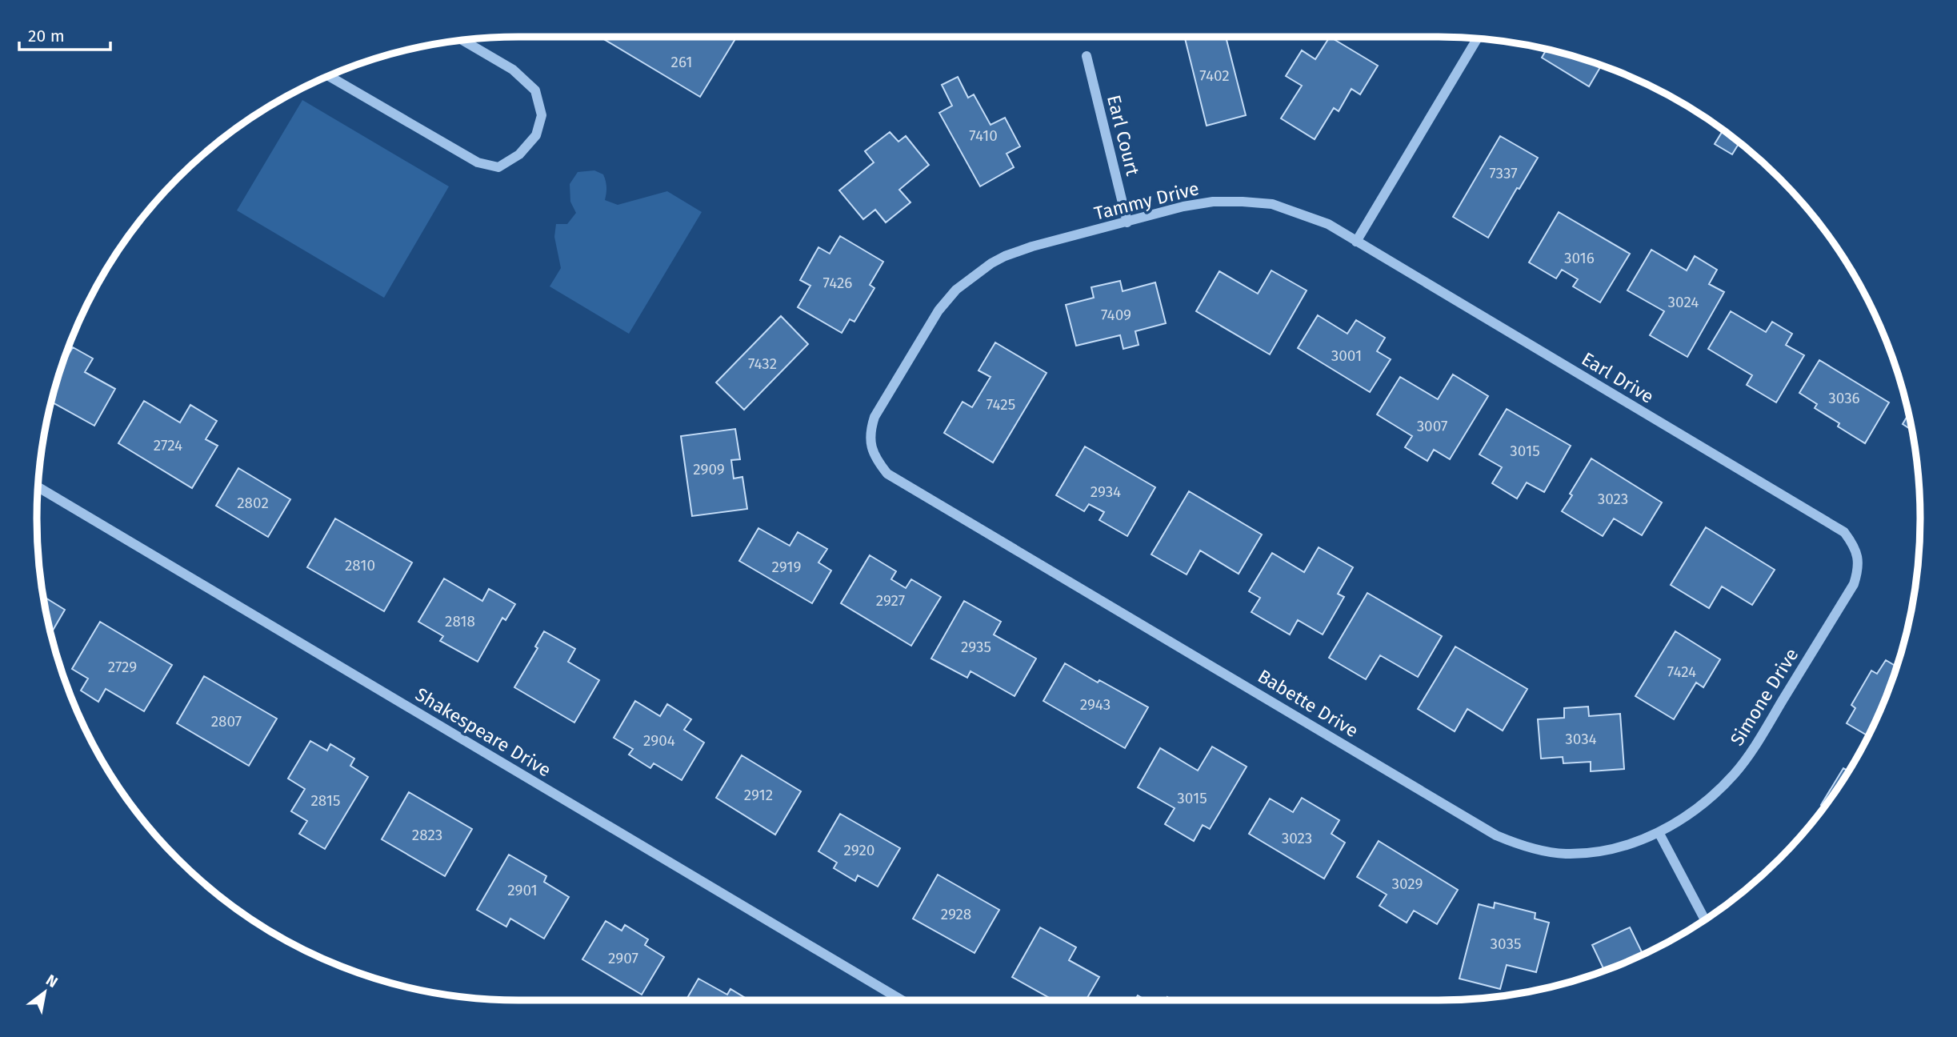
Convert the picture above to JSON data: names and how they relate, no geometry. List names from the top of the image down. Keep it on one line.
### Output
{"streets":{"street":["Earl Court","Tammy Drive","Earl Drive","Simone Drive","Babette Drive","Shakespeare Drive"]},"crossings":[["Earl Court","Tammy Drive"],["Tammy Drive","Earl Drive"],["Tammy Drive","Babette Drive"],["Earl Drive","Simone Drive"],["Simone Drive","Babette Drive"]],"house_numbers":["261","7402","7410","7337","3016","7426","3024","7409","3001","7432","3036","7425","3007","2724","3015","2909","2934","3023","2802","2810","2919","2927","2818","2935","2729","7424","2943","2807","3034","2904","2912","3015","2815","2823","3023","2920","3029","2901","2928","3035","2907"],"scale_bar":"20 m","north":"top right"}
